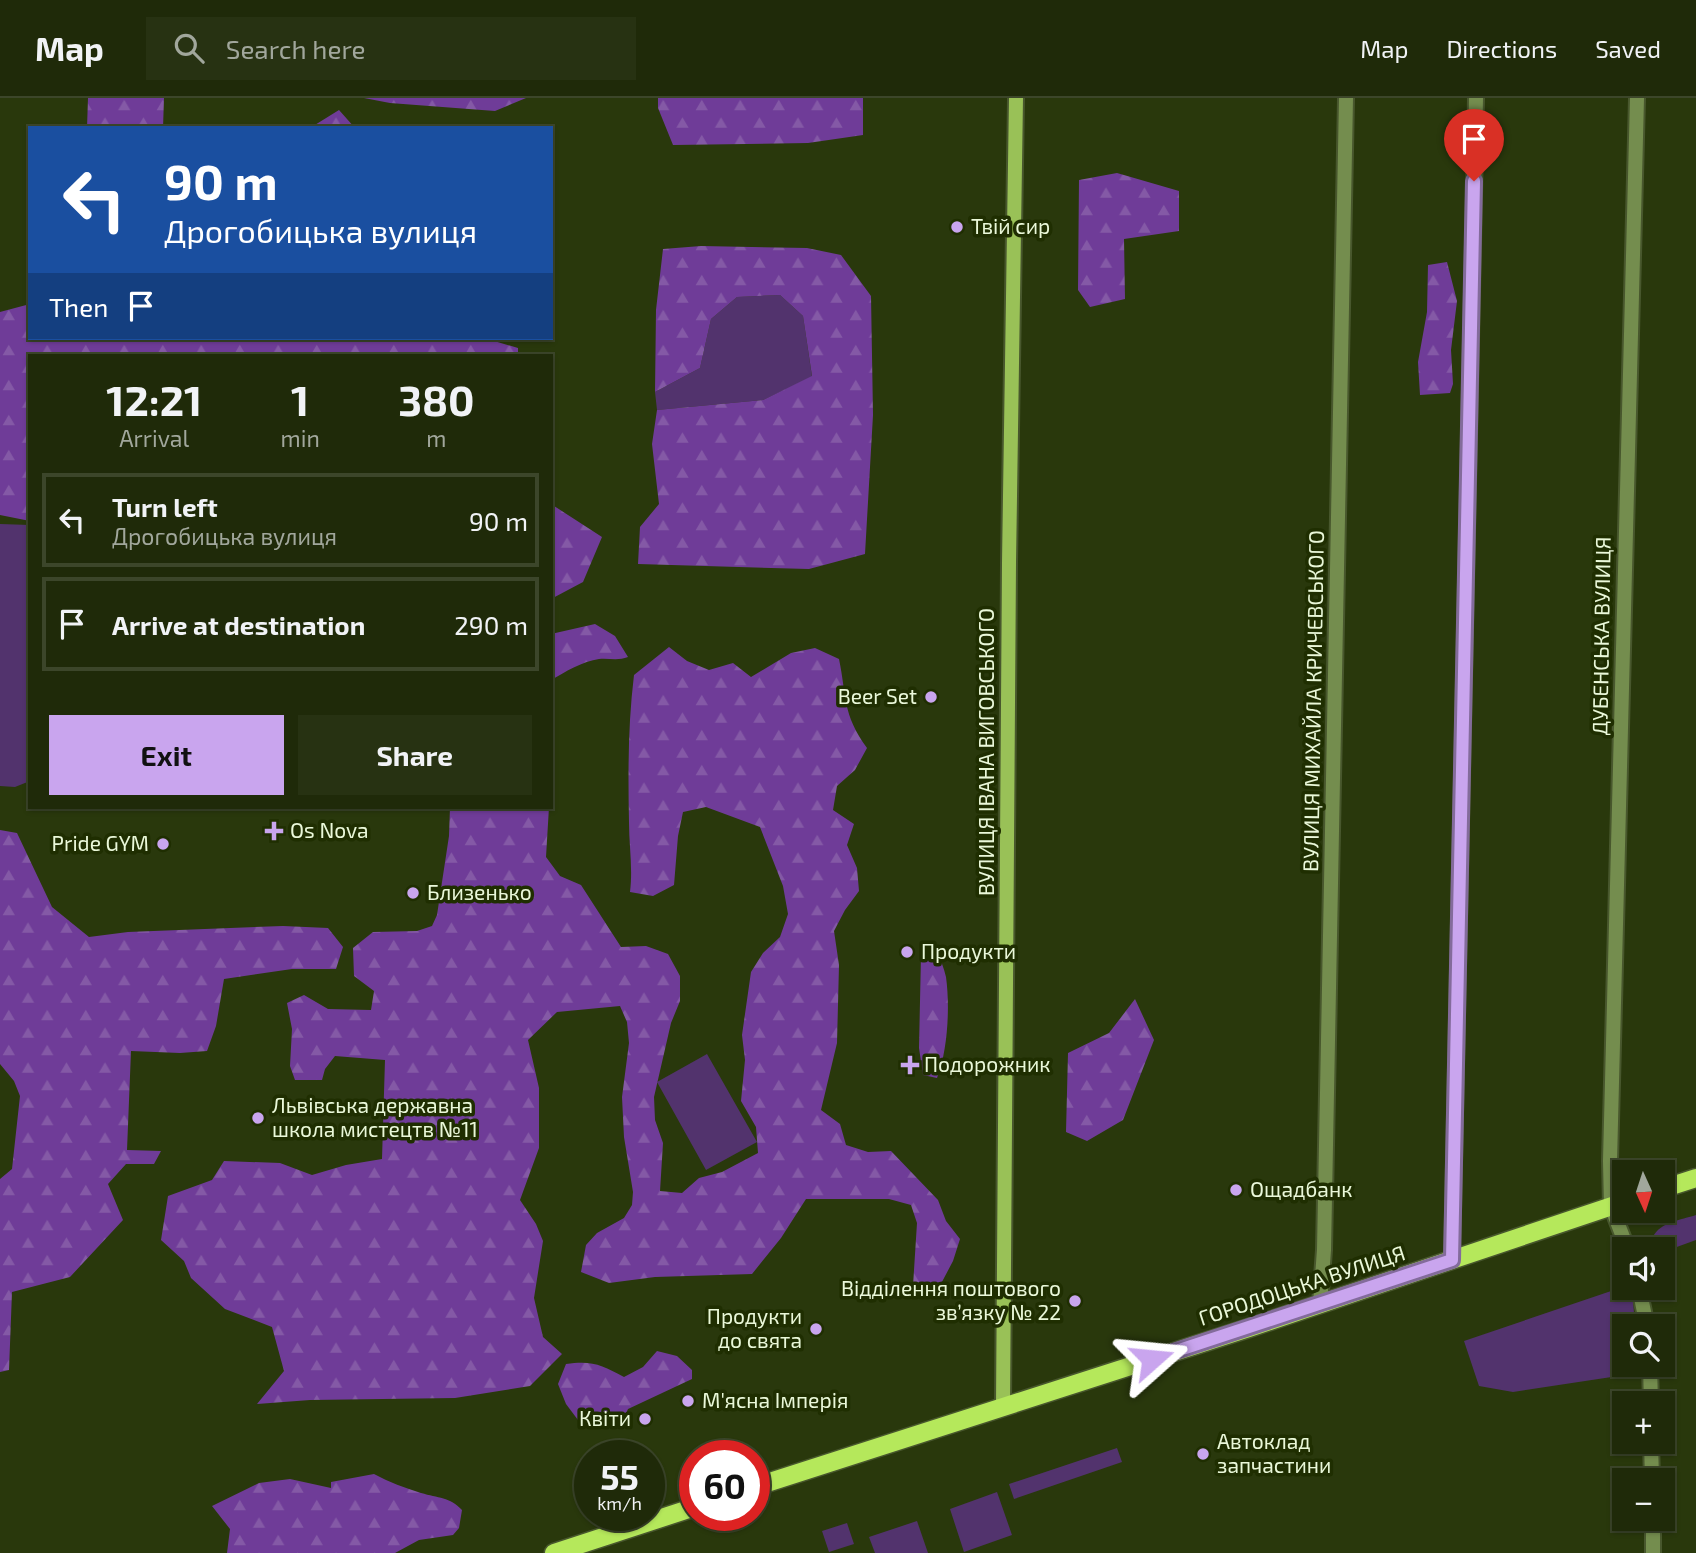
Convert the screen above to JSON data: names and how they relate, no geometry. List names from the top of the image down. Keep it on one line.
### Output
{"streets":{"main road":["ВУЛИЦЯ ІВАНА ВИГОВСЬКОГО","ГОРОДОЦЬКА ВУЛИЦЯ"],"street":["ДУБЕНСЬКА ВУЛИЦЯ","ВУЛИЦЯ МИХАЙЛА КРИЧЕВСЬКОГО"]},"crossings":[["ВУЛИЦЯ МИХАЙЛА КРИЧЕВСЬКОГО","ГОРОДОЦЬКА ВУЛИЦЯ"],["ВУЛИЦЯ ІВАНА ВИГОВСЬКОГО","ГОРОДОЦЬКА ВУЛИЦЯ"]],"places":{"other":["Твій сир","Beer Set","Pride GYM","Близенько","Продукти","Львівська державна школа мистецтв №11","Ощадбанк","Відділення поштового зв’язку № 22","Продукти до свята","М'ясна Імперія","Квіти","Автоклад запчастини"],"health":["Os Nova","Подорожник"]},"north":"bottom","page":{"header":"Map","search":"Search here","nav":["Map","Directions","Saved"],"turn":["90 m","Дрогобицька вулиця"],"then":"Then","eta":["12:21","Arrival","1","min","380","m"],"list":[{"name":"Turn left","note":"Дрогобицька вулиця","value":"90 m"},{"name":"Arrive at destination","value":"290 m"}],"buttons":["Exit","Share"],"map_buttons":["+","−"],"speed":"55 km/h","limit":"60"}}
